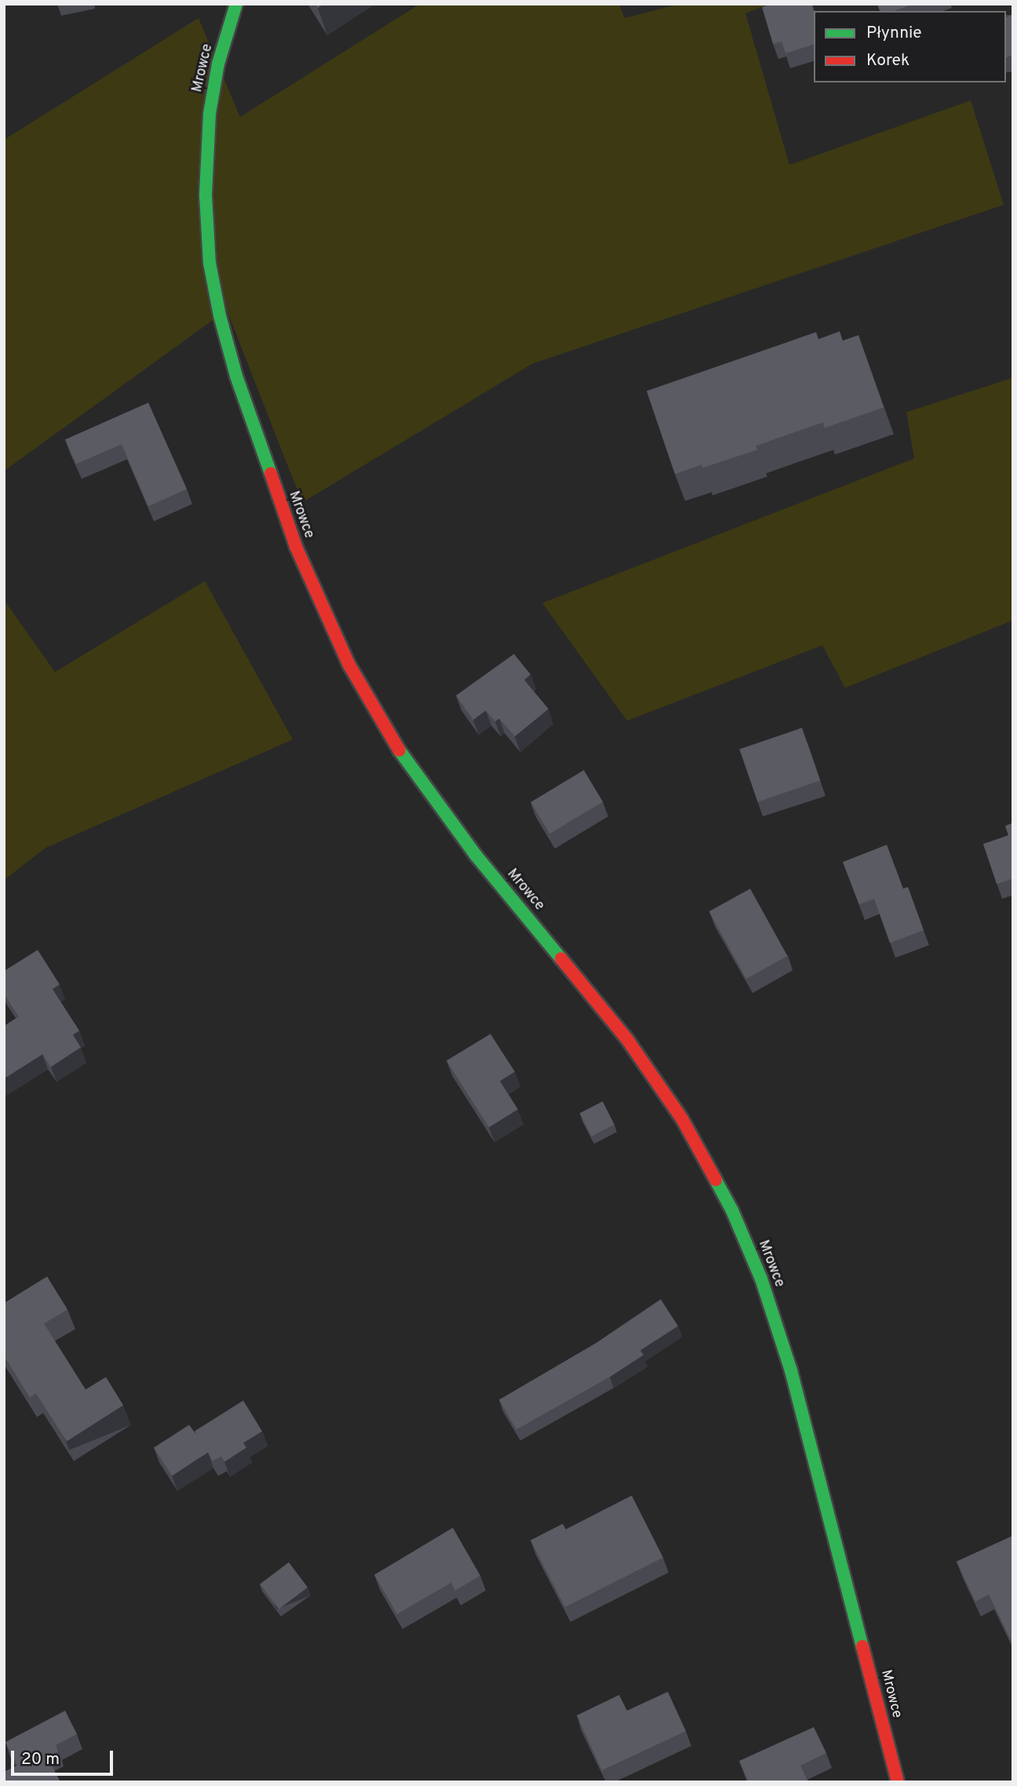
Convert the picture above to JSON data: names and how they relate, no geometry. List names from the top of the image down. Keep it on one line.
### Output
{"streets":{"street":["Mrowce"]},"legend":["Płynnie","Korek"],"scale_bar":"20 m"}
